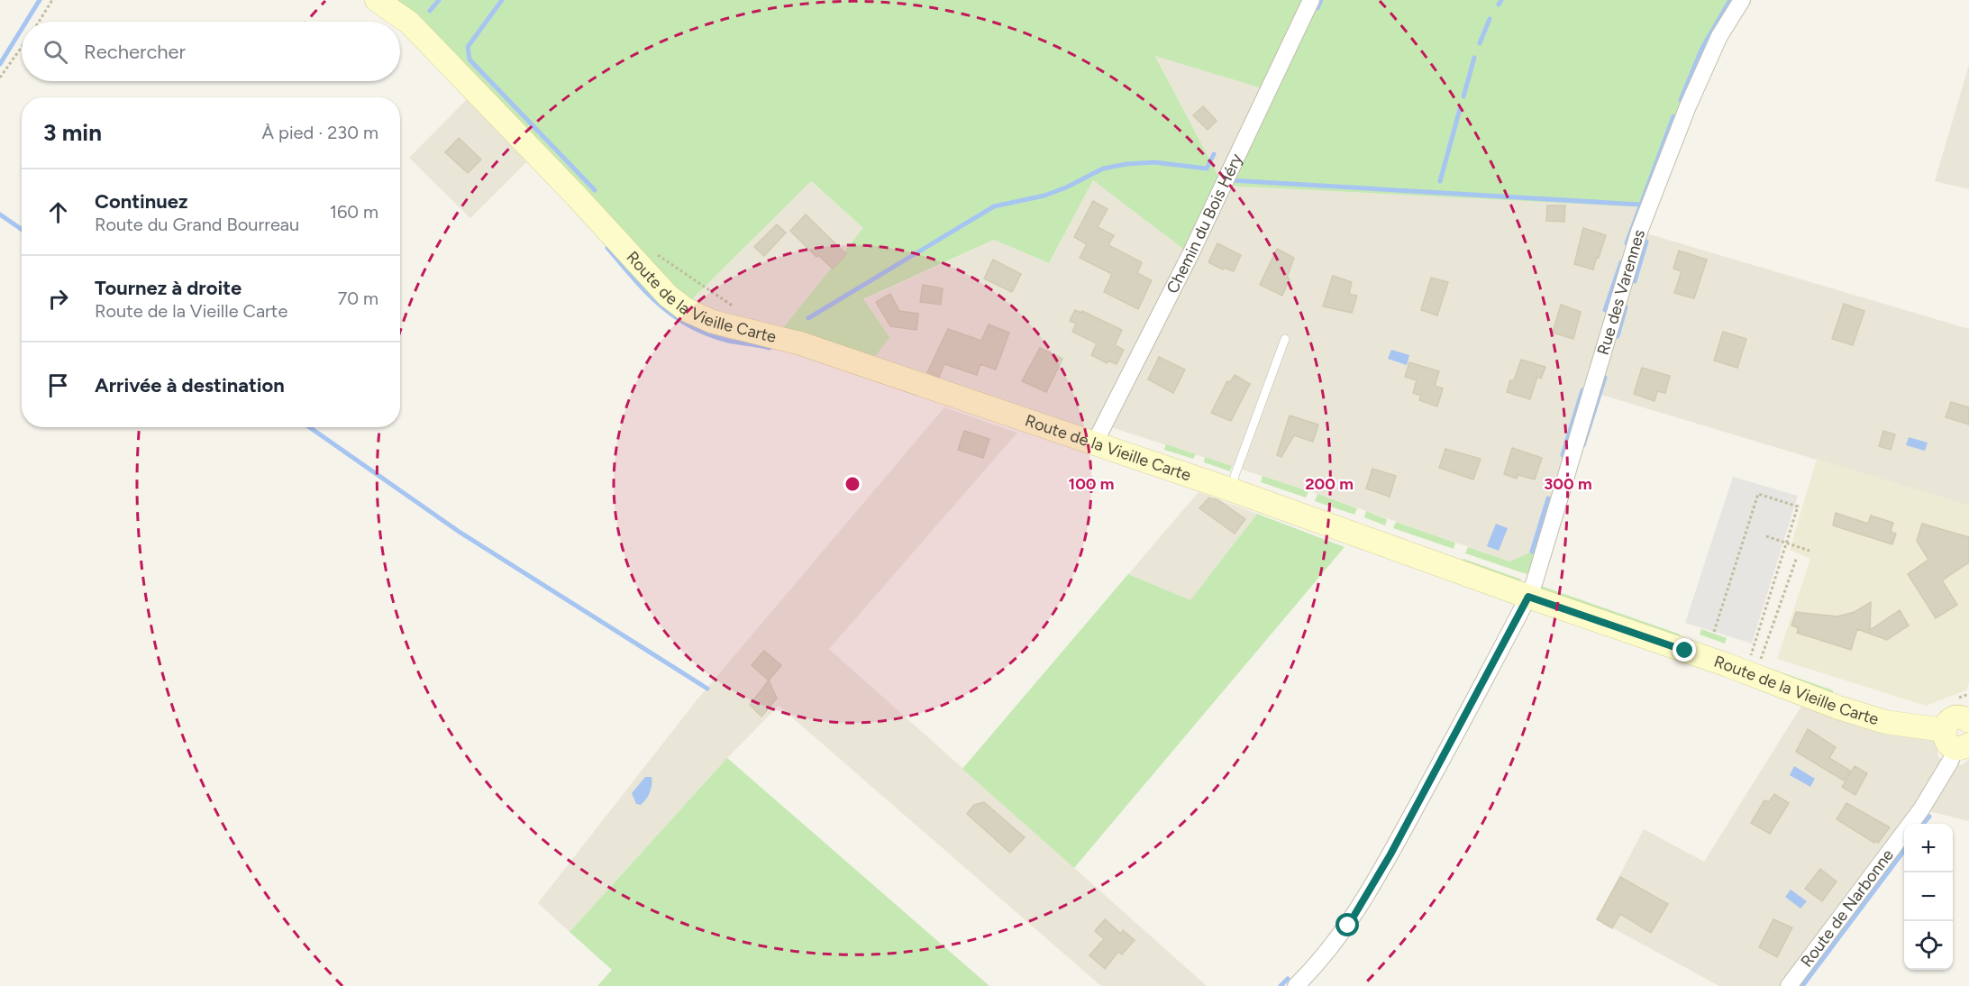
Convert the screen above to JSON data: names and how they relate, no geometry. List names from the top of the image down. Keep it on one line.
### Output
{"streets":{"street":["Chemin du Bois Héry","Route de la Vieille Carte","Rue des Varennes","Route de Narbonne"]},"crossings":[["Chemin du Bois Héry","Route de la Vieille Carte"],["Route de la Vieille Carte","Rue des Varennes"],["Route de la Vieille Carte","Route de Narbonne"]],"page":{"search":"Rechercher","heading":["3 min","À pied · 230 m"],"list":[["Continuez","Route du Grand Bourreau","160 m"],["Tournez à droite","Route de la Vieille Carte","70 m"],"Arrivée à destination"],"map_buttons":["+","−"]},"rings":["100 m","200 m","300 m"]}
